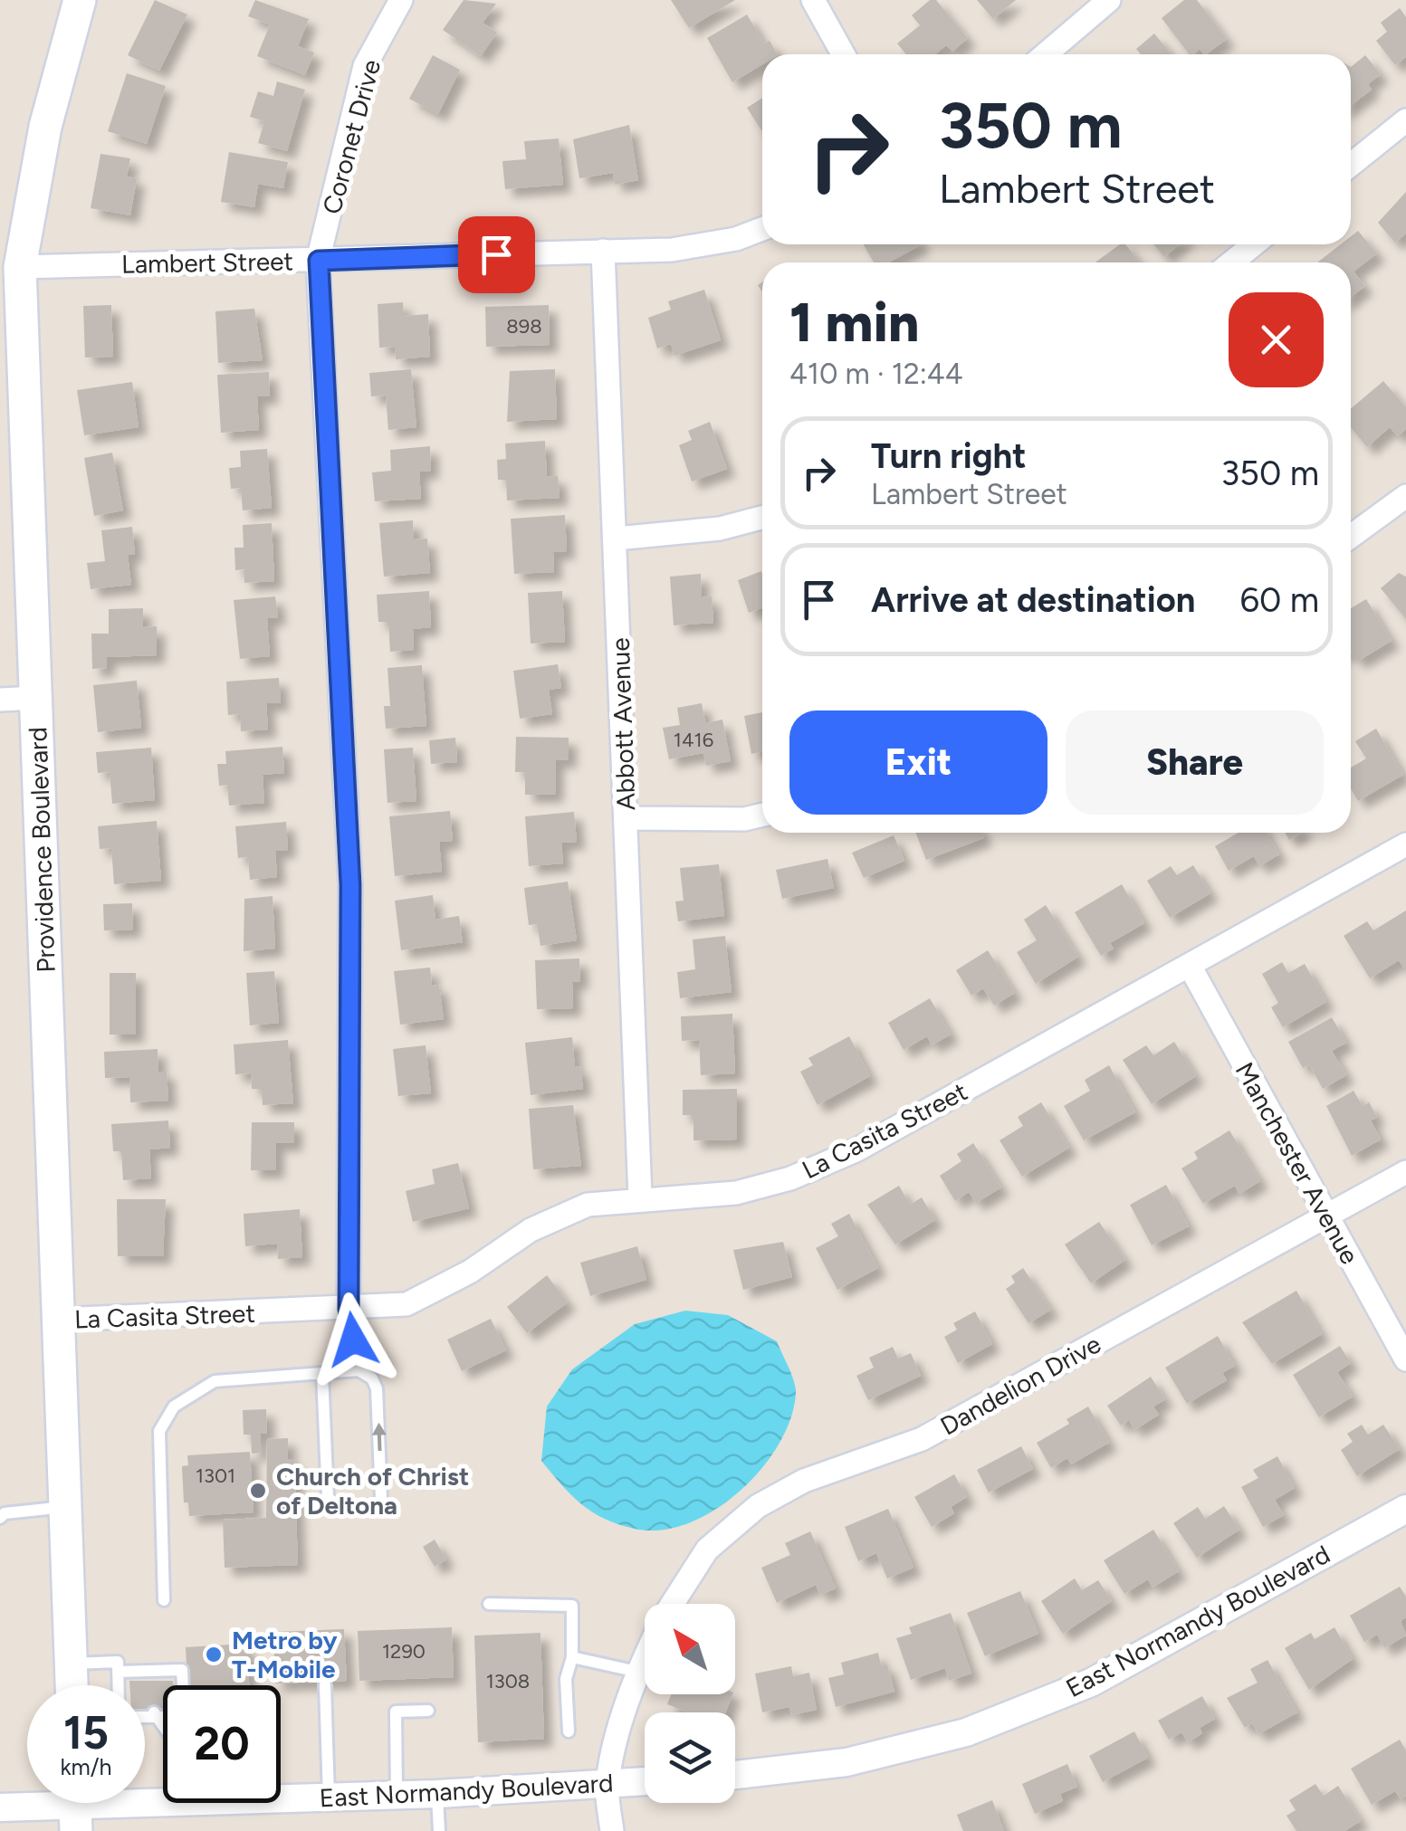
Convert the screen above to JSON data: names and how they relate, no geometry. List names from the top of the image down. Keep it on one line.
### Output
{"streets":{"main road":["Providence Boulevard"],"street":["Coronet Drive","Lambert Street","Abbott Avenue","La Casita Street","Manchester Avenue","Dandelion Drive","East Normandy Boulevard"]},"crossings":[["Coronet Drive","Lambert Street"],["Coronet Drive","La Casita Street"],["Lambert Street","Abbott Avenue"],["Lambert Street","Providence Boulevard"],["Abbott Avenue","La Casita Street"],["Providence Boulevard","La Casita Street"],["La Casita Street","Manchester Avenue"],["Manchester Avenue","Dandelion Drive"],["Dandelion Drive","East Normandy Boulevard"]],"places":["Church of Christ of Deltona","Metro by T-Mobile"],"house_numbers":["898","1416","1301","1290","1308"],"north":"top left","page":{"turn":["350 m","Lambert Street"],"heading":["1 min","410 m · 12:44"],"list":[{"name":"Turn right","note":"Lambert Street","value":"350 m"},{"name":"Arrive at destination","value":"60 m"}],"buttons":["Exit","Share"],"speed":"15 km/h","limit":"20"}}
